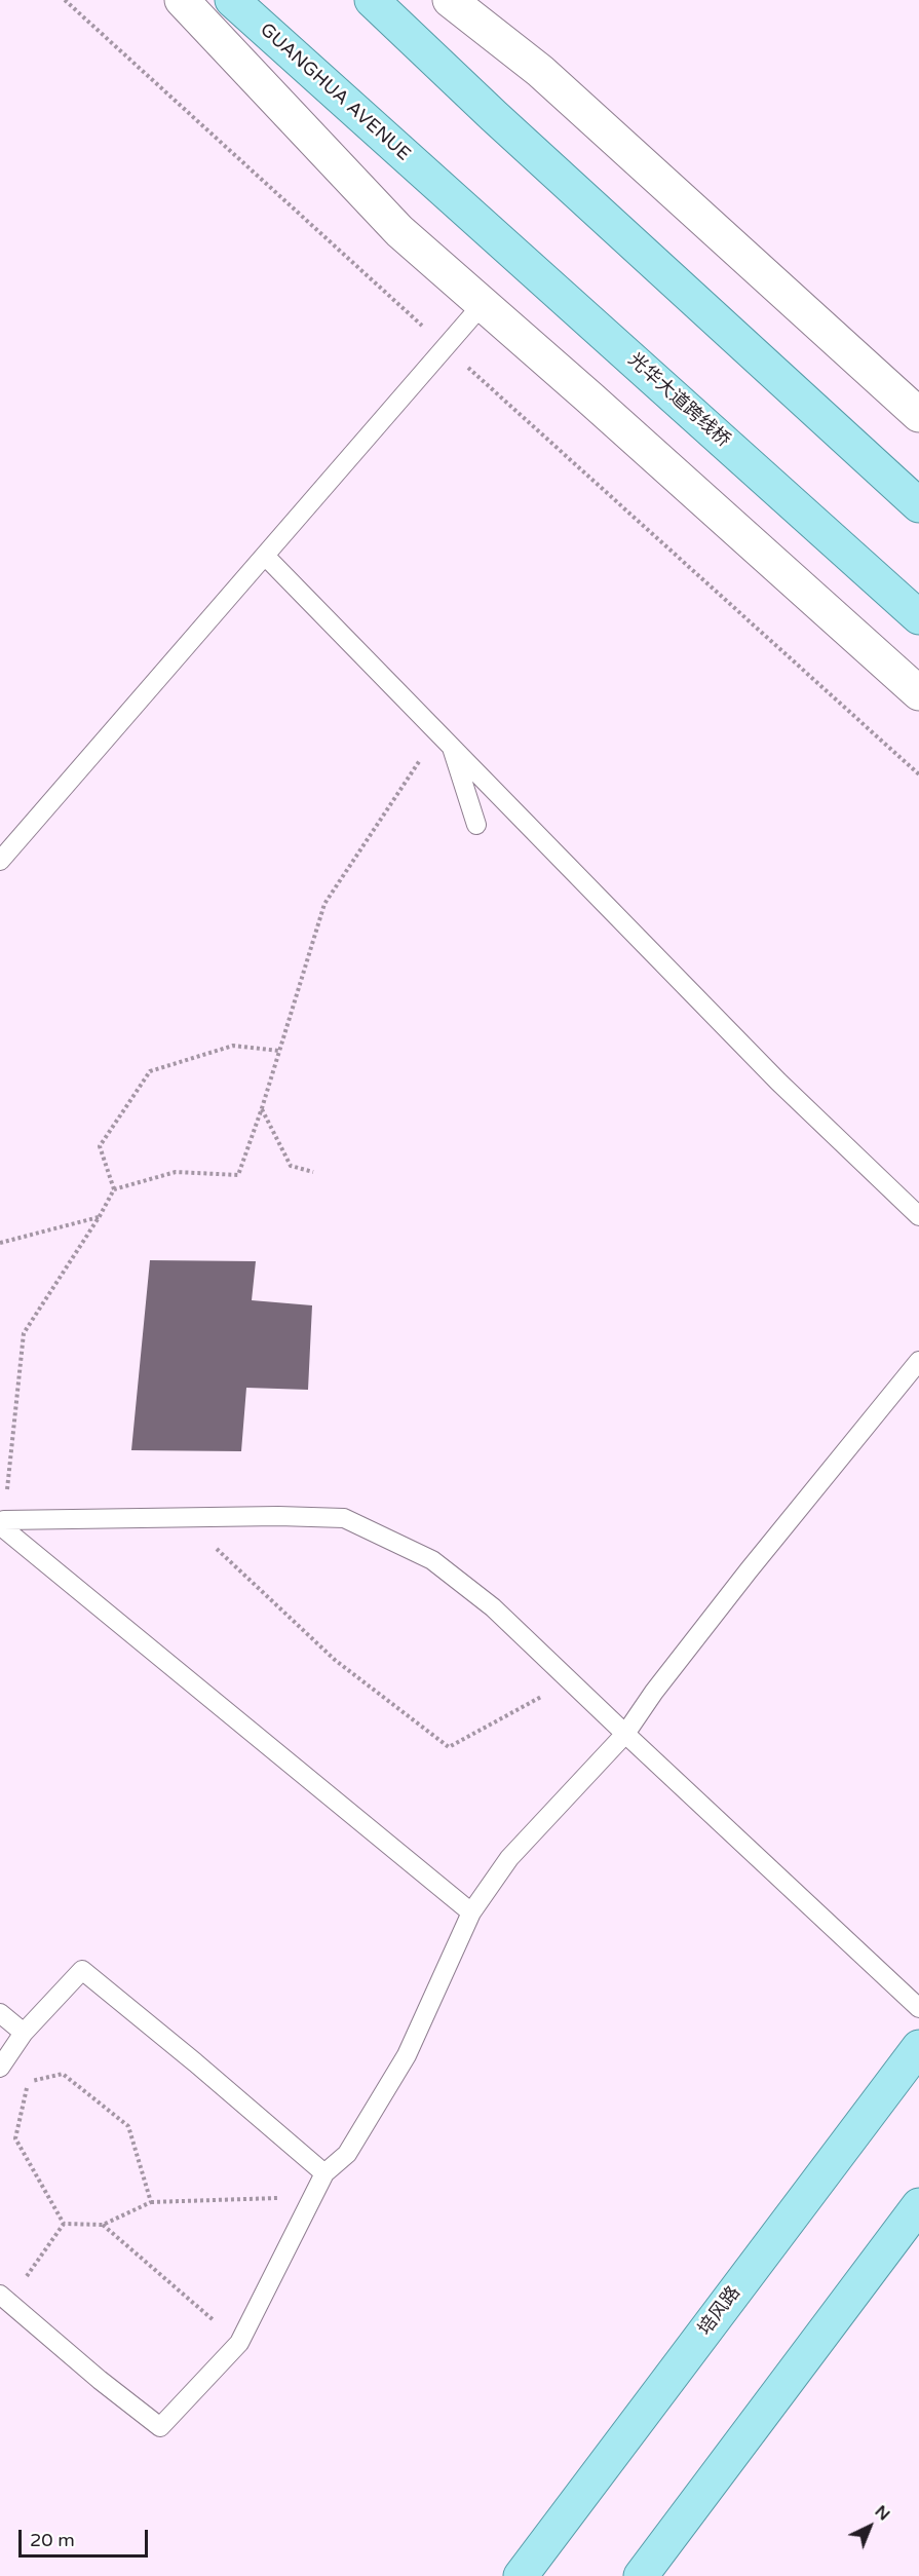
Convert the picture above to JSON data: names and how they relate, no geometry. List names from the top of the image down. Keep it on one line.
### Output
{"streets":{"main road":["GUANGHUA AVENUE","光华大道跨线桥","培风路"]},"crossings":[["GUANGHUA AVENUE","光华大道跨线桥"]],"scale_bar":"20 m","north":"top right"}
